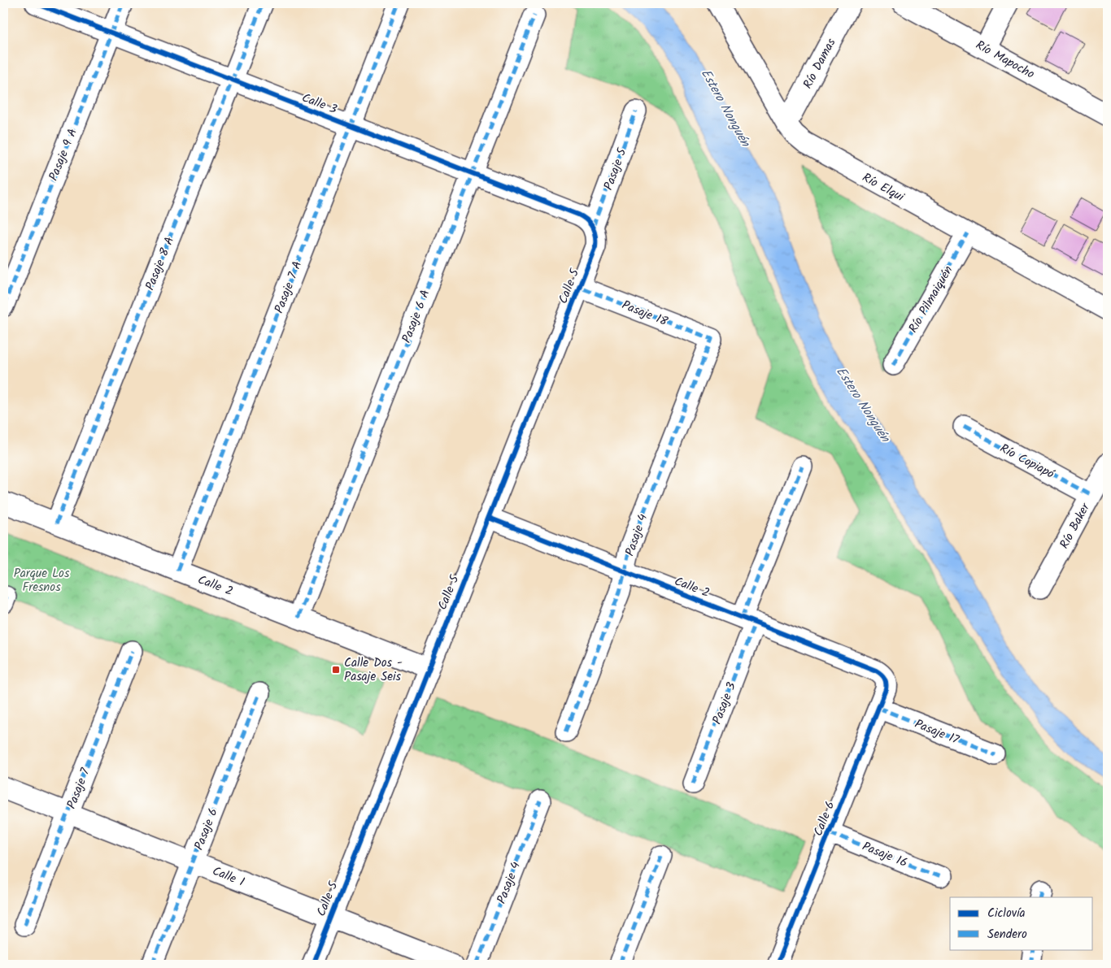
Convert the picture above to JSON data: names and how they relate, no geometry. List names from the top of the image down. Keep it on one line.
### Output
{"streets":{"street":["Río Mapocho","Río Damas","Calle 3","Pasaje 9 A","Pasaje 5","Río Elqui","Pasaje 8 A","Calle 5","Pasaje 7 A","Río Pilmaiquén","Pasaje 18","Pasaje 6 A","Río Copiapó","Río Baker","Pasaje 4","Calle 2","Pasaje 3","Pasaje 17","Pasaje 7","Calle 6","Pasaje 6","Pasaje 16","Calle 1"]},"crossings":[["Río Damas","Río Elqui"],["Calle 3","Pasaje 9 A"],["Calle 3","Pasaje 5"],["Calle 3","Pasaje 8 A"],["Calle 3","Calle 5"],["Calle 3","Pasaje 7 A"],["Calle 3","Pasaje 6 A"],["Pasaje 5","Calle 5"],["Río Elqui","Río Pilmaiquén"],["Pasaje 8 A","Calle 2"],["Calle 5","Pasaje 18"],["Calle 5","Calle 2"],["Calle 5","Calle 1"],["Pasaje 7 A","Calle 2"],["Pasaje 18","Pasaje 4"],["Pasaje 6 A","Calle 2"],["Río Copiapó","Río Baker"],["Pasaje 4","Calle 2"],["Calle 2","Pasaje 3"],["Calle 2","Calle 6"],["Pasaje 17","Calle 6"],["Pasaje 7","Calle 1"],["Calle 6","Pasaje 16"],["Pasaje 6","Calle 1"]],"water":["Estero Nonguén"],"parks":["Parque Los Fresnos"],"places":{"transit":["Calle Dos - Pasaje Seis"]},"legend":["Ciclovía","Sendero"]}
